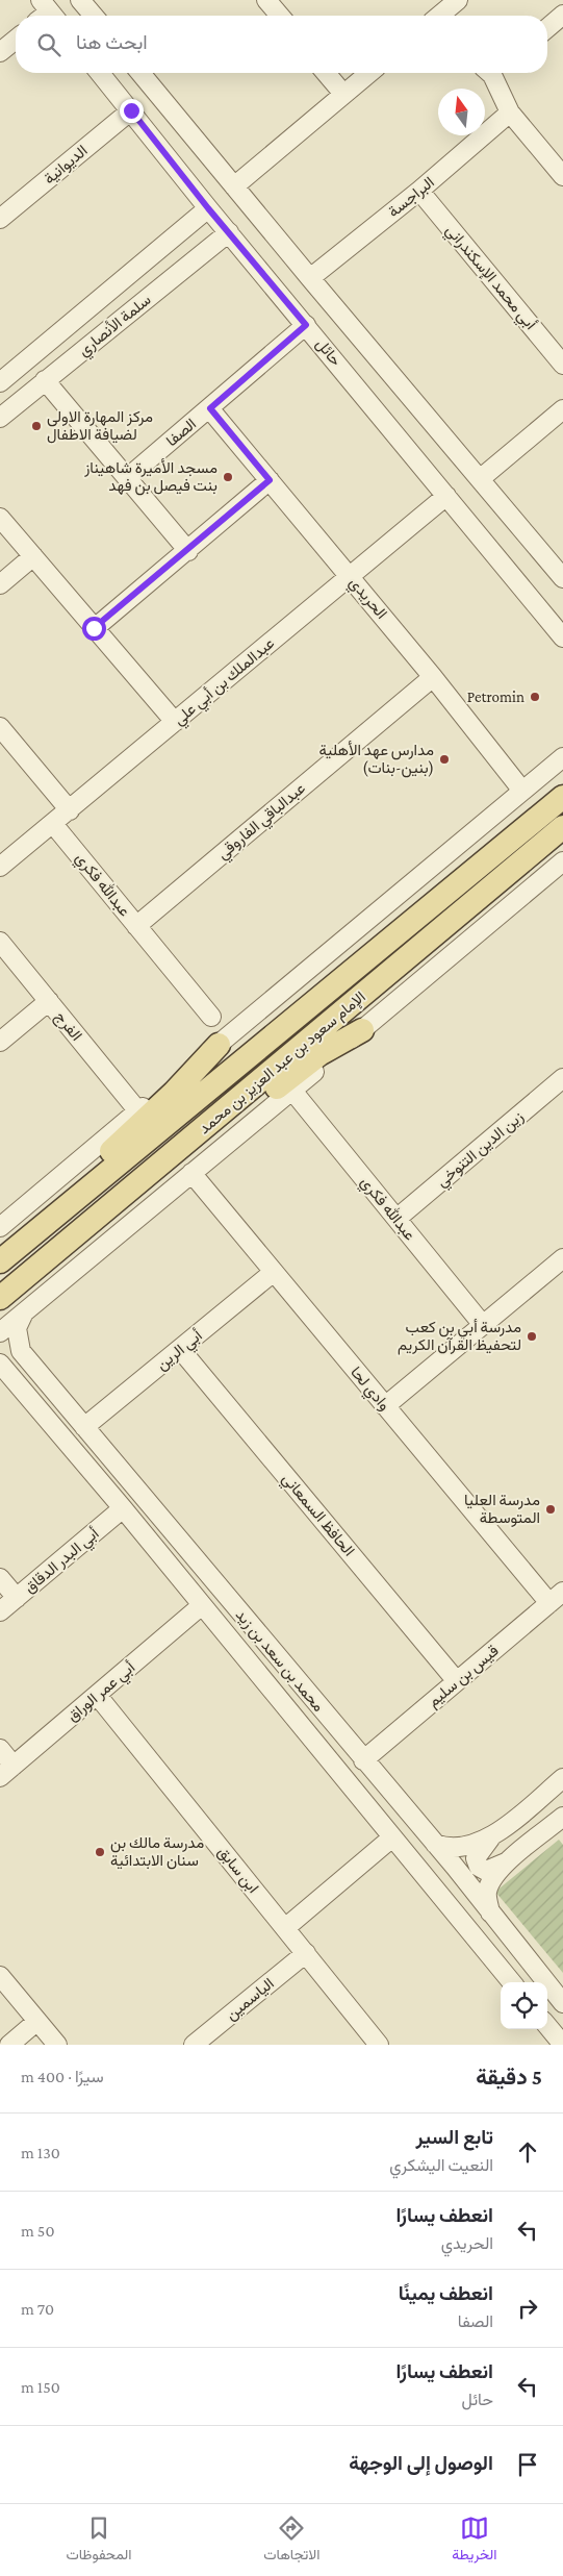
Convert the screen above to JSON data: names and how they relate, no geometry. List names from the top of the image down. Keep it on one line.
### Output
{"streets":{"main road":["الإمام سعود بن عبد العزيز بن محمد"],"street":["الديوانية","البراجسة","أبي محمد الإسكندراني","سلمة الأنصاري","حائل","الصفا","الحريدي","عبدالملك بن أبي علي","عبدالباقي الفاروقي","عبدالله فكري","الفرج","زين الدين التنوخي","أبي الرين","وادي لحا","الحافظ السمعاني","أبي البدر الدقاق","محمد بن سعد بن زيد","قيس بن سليم","أبي عمر الوراق","ابن سابق","الياسمين"]},"crossings":[["الديوانية","حائل"],["البراجسة","أبي محمد الإسكندراني"],["البراجسة","حائل"],["سلمة الأنصاري","حائل"],["حائل","الصفا"],["حائل","عبدالملك بن أبي علي"],["الصفا","الحريدي"],["الحريدي","عبدالملك بن أبي علي"],["الحريدي","عبدالباقي الفاروقي"],["عبدالملك بن أبي علي","عبدالله فكري"],["عبدالباقي الفاروقي","عبدالله فكري"],["عبدالله فكري","الإمام سعود بن عبد العزيز بن محمد"],["عبدالله فكري","زين الدين التنوخي"],["الإمام سعود بن عبد العزيز بن محمد","وادي لحا"],["الإمام سعود بن عبد العزيز بن محمد","محمد بن سعد بن زيد"],["أبي الرين","وادي لحا"],["أبي الرين","الحافظ السمعاني"],["أبي الرين","محمد بن سعد بن زيد"],["وادي لحا","قيس بن سليم"],["الحافظ السمعاني","قيس بن سليم"],["أبي البدر الدقاق","محمد بن سعد بن زيد"],["محمد بن سعد بن زيد","قيس بن سليم"],["محمد بن سعد بن زيد","أبي عمر الوراق"],["أبي عمر الوراق","ابن سابق"],["ابن سابق","الياسمين"]],"places":["مركز المهارة الاولى لضيافة الاطفال","مسجد الأميرة شاهيناز بنت فيصل بن فهد","Petromin","مدارس عهد الأهلية (بنين-بنات)","مدرسة أبي بن كعب لتحفيظ القرآن الكريم","مدرسة العليا المتوسطة","مدرسة مالك بن سنان الابتدائية"],"north":"top","page":{"search":"ابحث هنا","heading":["5 دقيقة","سيرًا · 400 m"],"list":[["تابع السير","النعيت اليشكري","130 m"],["انعطف يسارًا","الحريدي","50 m"],["انعطف يمينًا","الصفا","70 m"],["انعطف يسارًا","حائل","150 m"],"الوصول إلى الوجهة"],"nav":["الخريطة","الاتجاهات","المحفوظات"]}}
